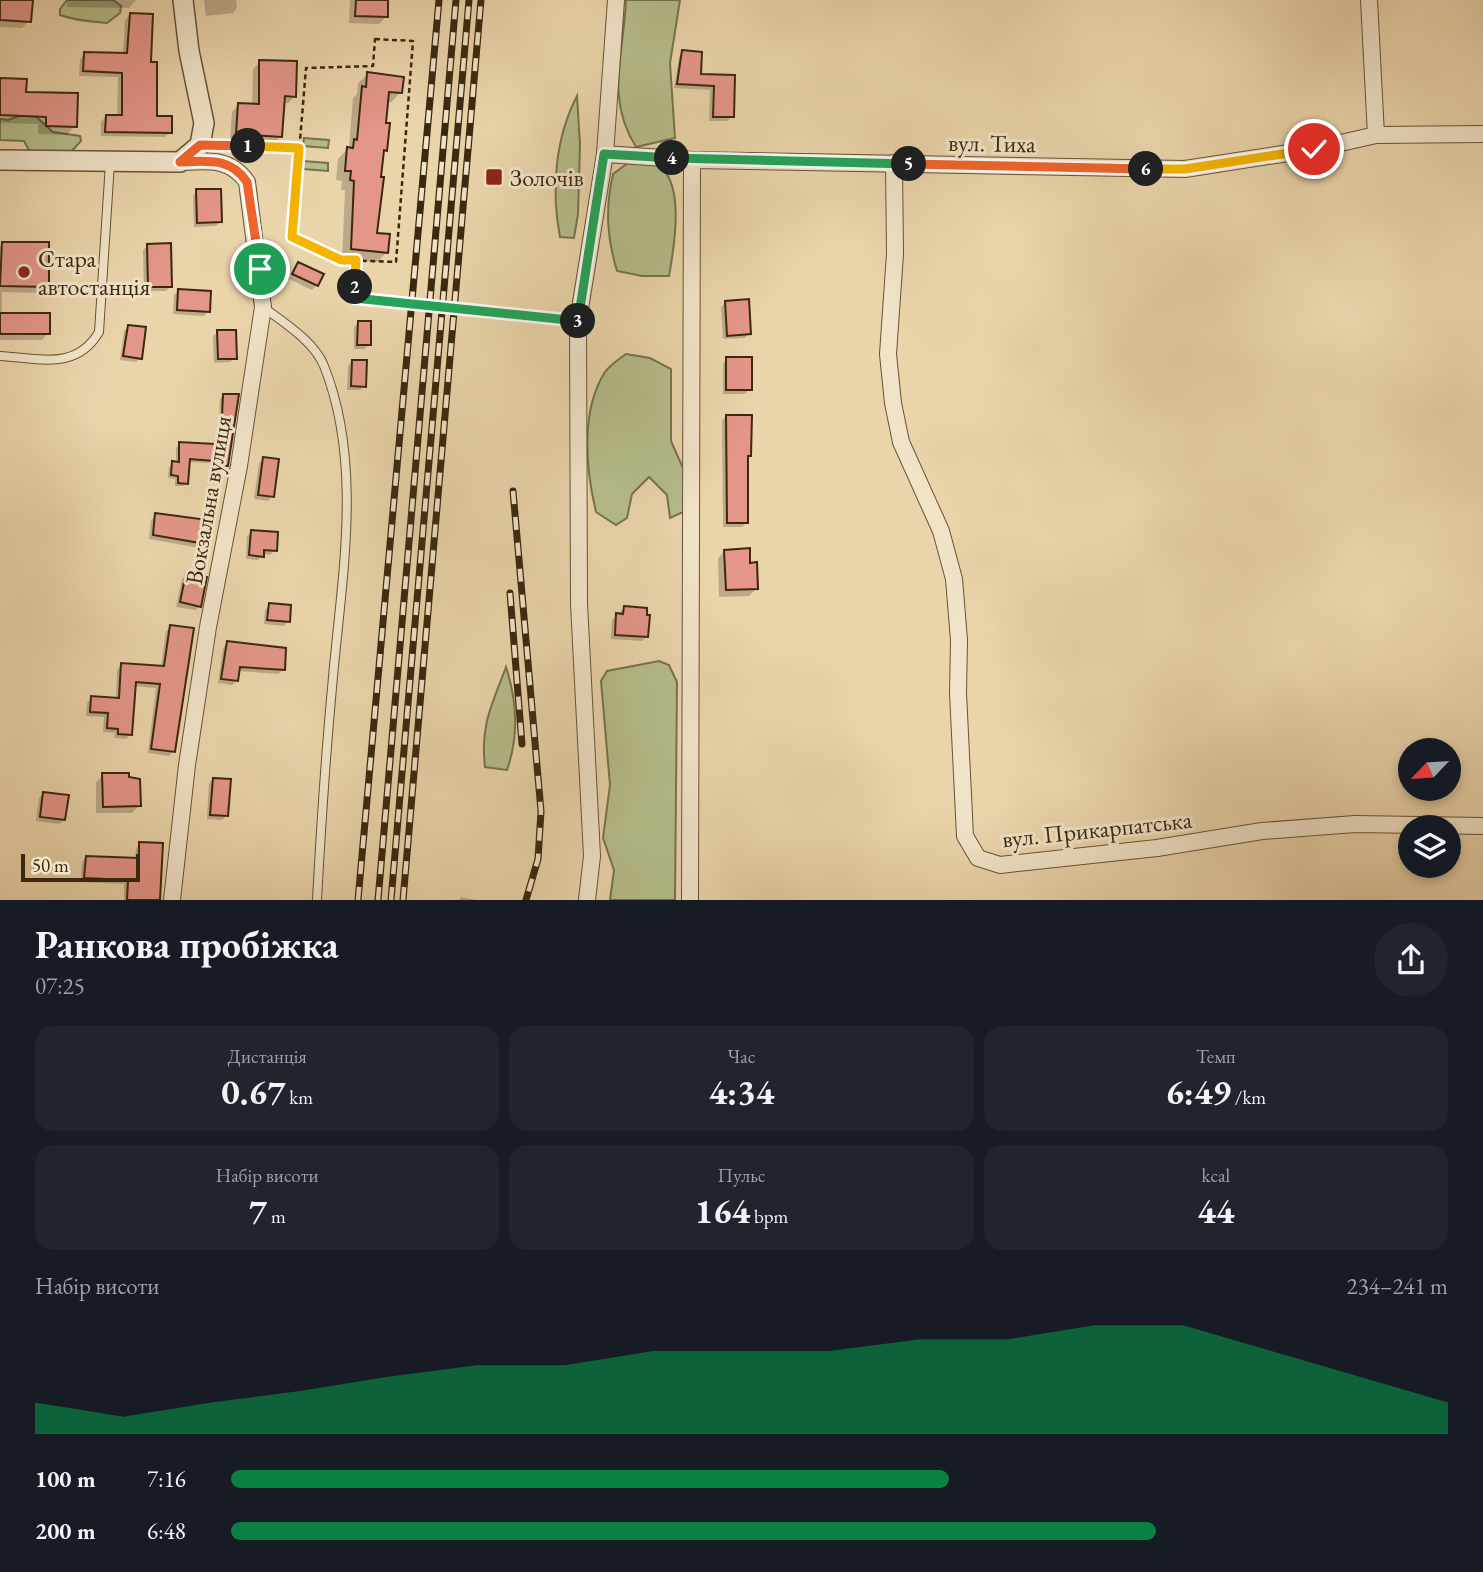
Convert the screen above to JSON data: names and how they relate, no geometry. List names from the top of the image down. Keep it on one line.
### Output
{"streets":{"street":["вул. Тиха","Вокзальна вулиця","вул. Прикарпатська"]},"crossings":[["вул. Тиха","вул. Прикарпатська"]],"places":{"transit":["Золочів"],"other":["Стара автостанція"]},"scale_bar":"50 m","north":"bottom left","page":{"pins":["1","4","5","6","2","3"],"scale":"50 m","heading":["Ранкова пробіжка","07:25"],"stats":[["Дистанція","0.67 km"],["Час","4:34"],["Темп","6:49 /km"],["Набір висоти","7 m"],["Пульс","164 bpm"],["kcal","44"]],"chart":["Набір висоти","234–241 m"],"list":[{"name":"100 m","note":"7:16"},{"name":"200 m","note":"6:48"}]}}
